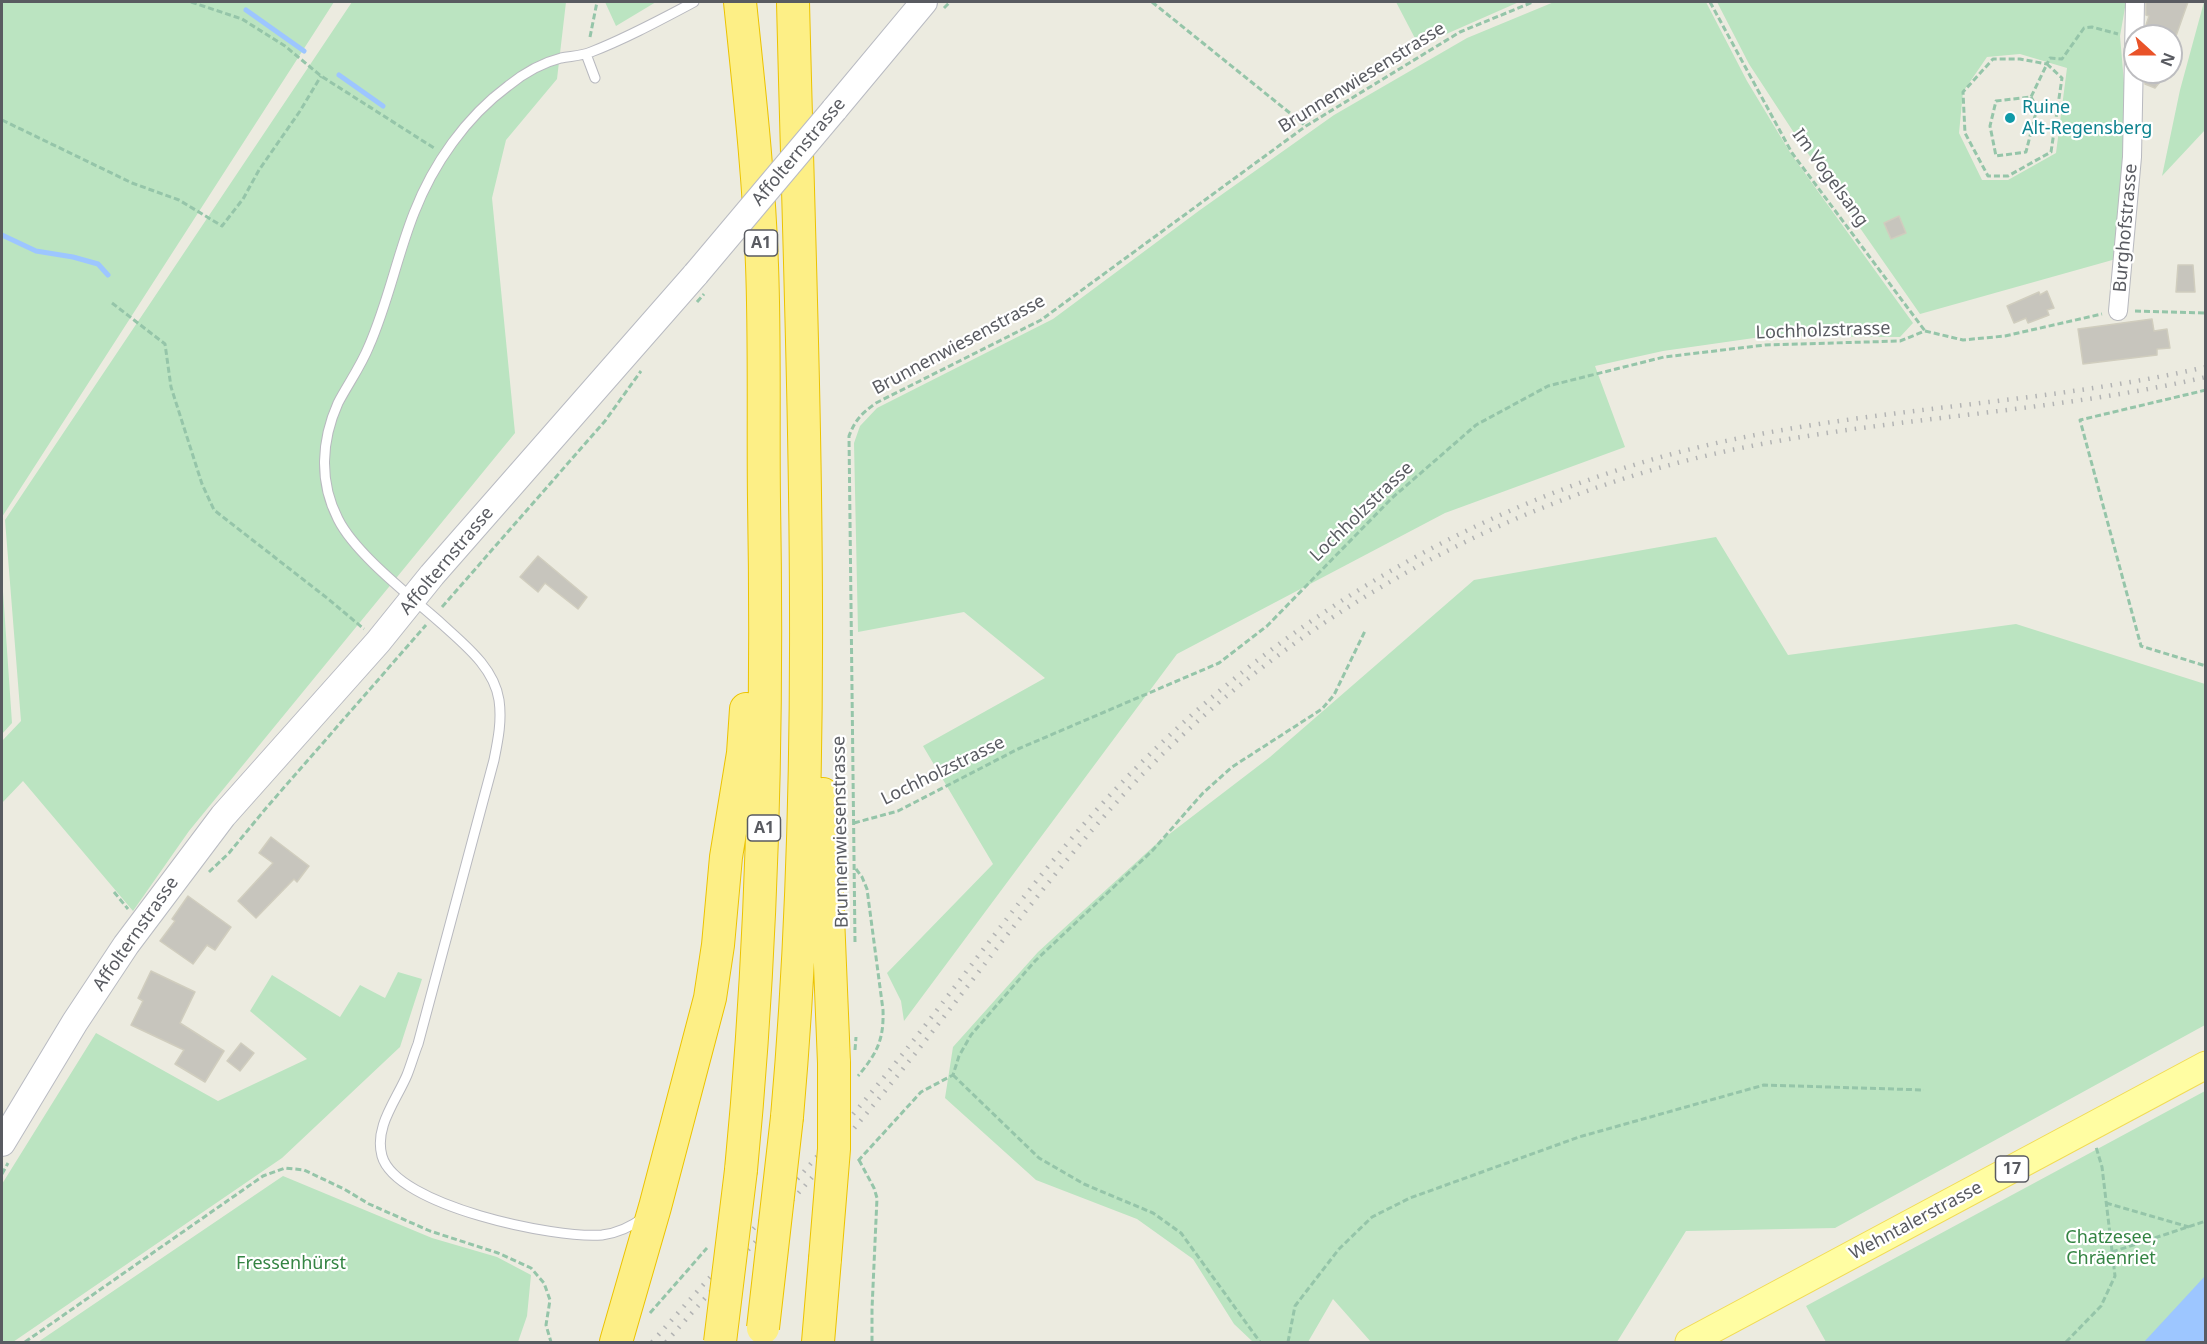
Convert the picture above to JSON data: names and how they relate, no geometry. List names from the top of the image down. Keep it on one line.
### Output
{"streets":{"highway":["A1"],"main road":["17","Wehntalerstrasse"],"street":["Affolternstrasse","Burghofstrasse"],"path":["Brunnenwiesenstrasse","Im Vogelsang","Lochholzstrasse"]},"crossings":[["Brunnenwiesenstrasse","Lochholzstrasse"],["Im Vogelsang","Burghofstrasse"],["Im Vogelsang","Lochholzstrasse"],["Burghofstrasse","Lochholzstrasse"]],"parks":["Chatzesee, Chräenriet","Fressenhürst"],"places":["Ruine Alt-Regensberg"],"north":"right"}
